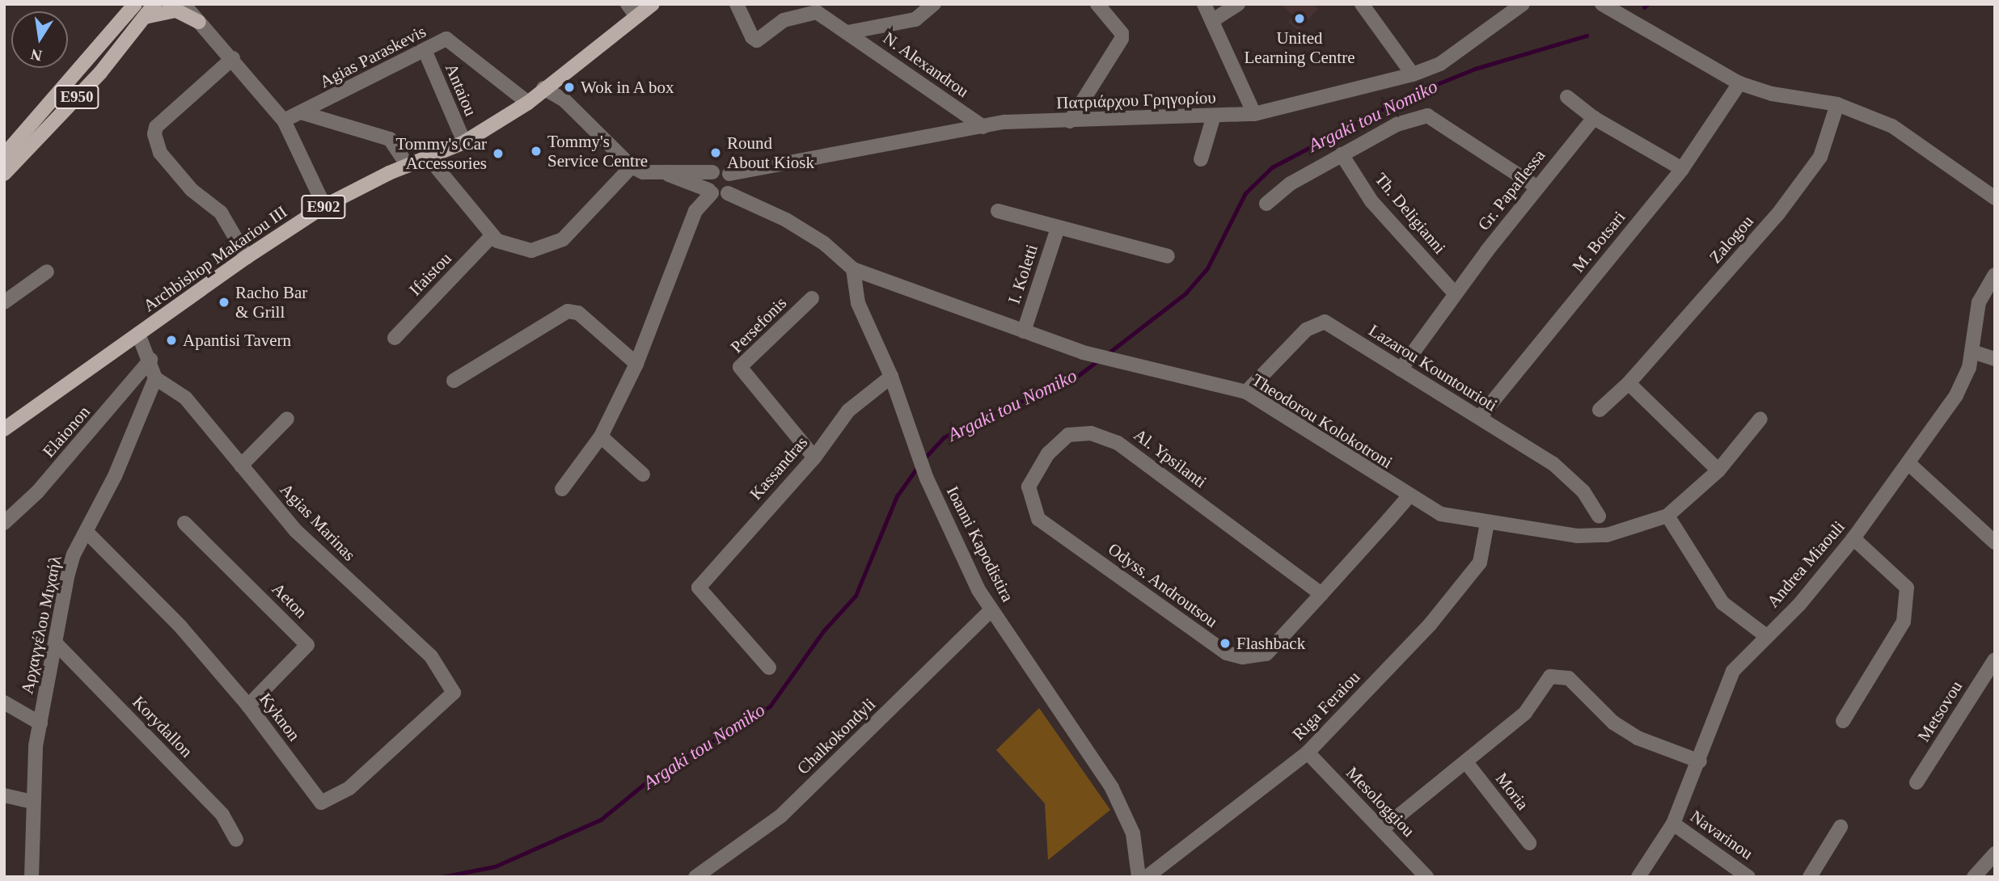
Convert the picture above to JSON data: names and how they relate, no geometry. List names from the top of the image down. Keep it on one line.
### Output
{"streets":{"main road":["E950","E902","Archbishop Makariou III"],"street":["Agias Paraskevis","N. Alexandrou","Antaiou","Πατριάρχου Γρηγορίου","Gr. Papaflessa","Th. Deligianni","Zalogou","M. Botsari","Ifaistou","I. Koletti","Persefonis","Lazarou Kountourioti","Theodorou Kolokotroni","Elaionon","Al. Ypsilanti","Kassandras","Agias Marinas","Ioanni Kapodistira","Andrea Miaouli","Odyss. Androutsou","Aeton","Αρχαγγέλου Μιχαήλ","Riga Feraiou","Metsovou","Kyknon","Korydallon","Chalkokondyli","Moria","Mesologgiou","Navarinou"]},"crossings":[["Agias Paraskevis","Antaiou"],["Agias Paraskevis","Archbishop Makariou III"],["N. Alexandrou","Πατριάρχου Γρηγορίου"],["Antaiou","Archbishop Makariou III"],["Πατριάρχου Γρηγορίου","Theodorou Kolokotroni"],["Gr. Papaflessa","Th. Deligianni"],["Gr. Papaflessa","Lazarou Kountourioti"],["M. Botsari","Lazarou Kountourioti"],["I. Koletti","Theodorou Kolokotroni"],["Persefonis","Kassandras"],["Lazarou Kountourioti","Theodorou Kolokotroni"],["Theodorou Kolokotroni","Ioanni Kapodistira"],["Theodorou Kolokotroni","Odyss. Androutsou"],["Theodorou Kolokotroni","Riga Feraiou"],["Al. Ypsilanti","Odyss. Androutsou"],["Kassandras","Ioanni Kapodistira"],["Agias Marinas","Αρχαγγέλου Μιχαήλ"],["Agias Marinas","Kyknon"],["Ioanni Kapodistira","Chalkokondyli"],["Andrea Miaouli","Navarinou"],["Aeton","Kyknon"],["Αρχαγγέλου Μιχαήλ","Kyknon"],["Αρχαγγέλου Μιχαήλ","Korydallon"],["Riga Feraiou","Mesologgiou"]],"water":["Argaki tou Nomiko"],"places":["United Learning Centre","Wok in A box","Tommy's Service Centre","Round About Kiosk","Tommy's Car Accessories","Racho Bar & Grill","Apantisi Tavern","Flashback"],"north":"bottom"}
